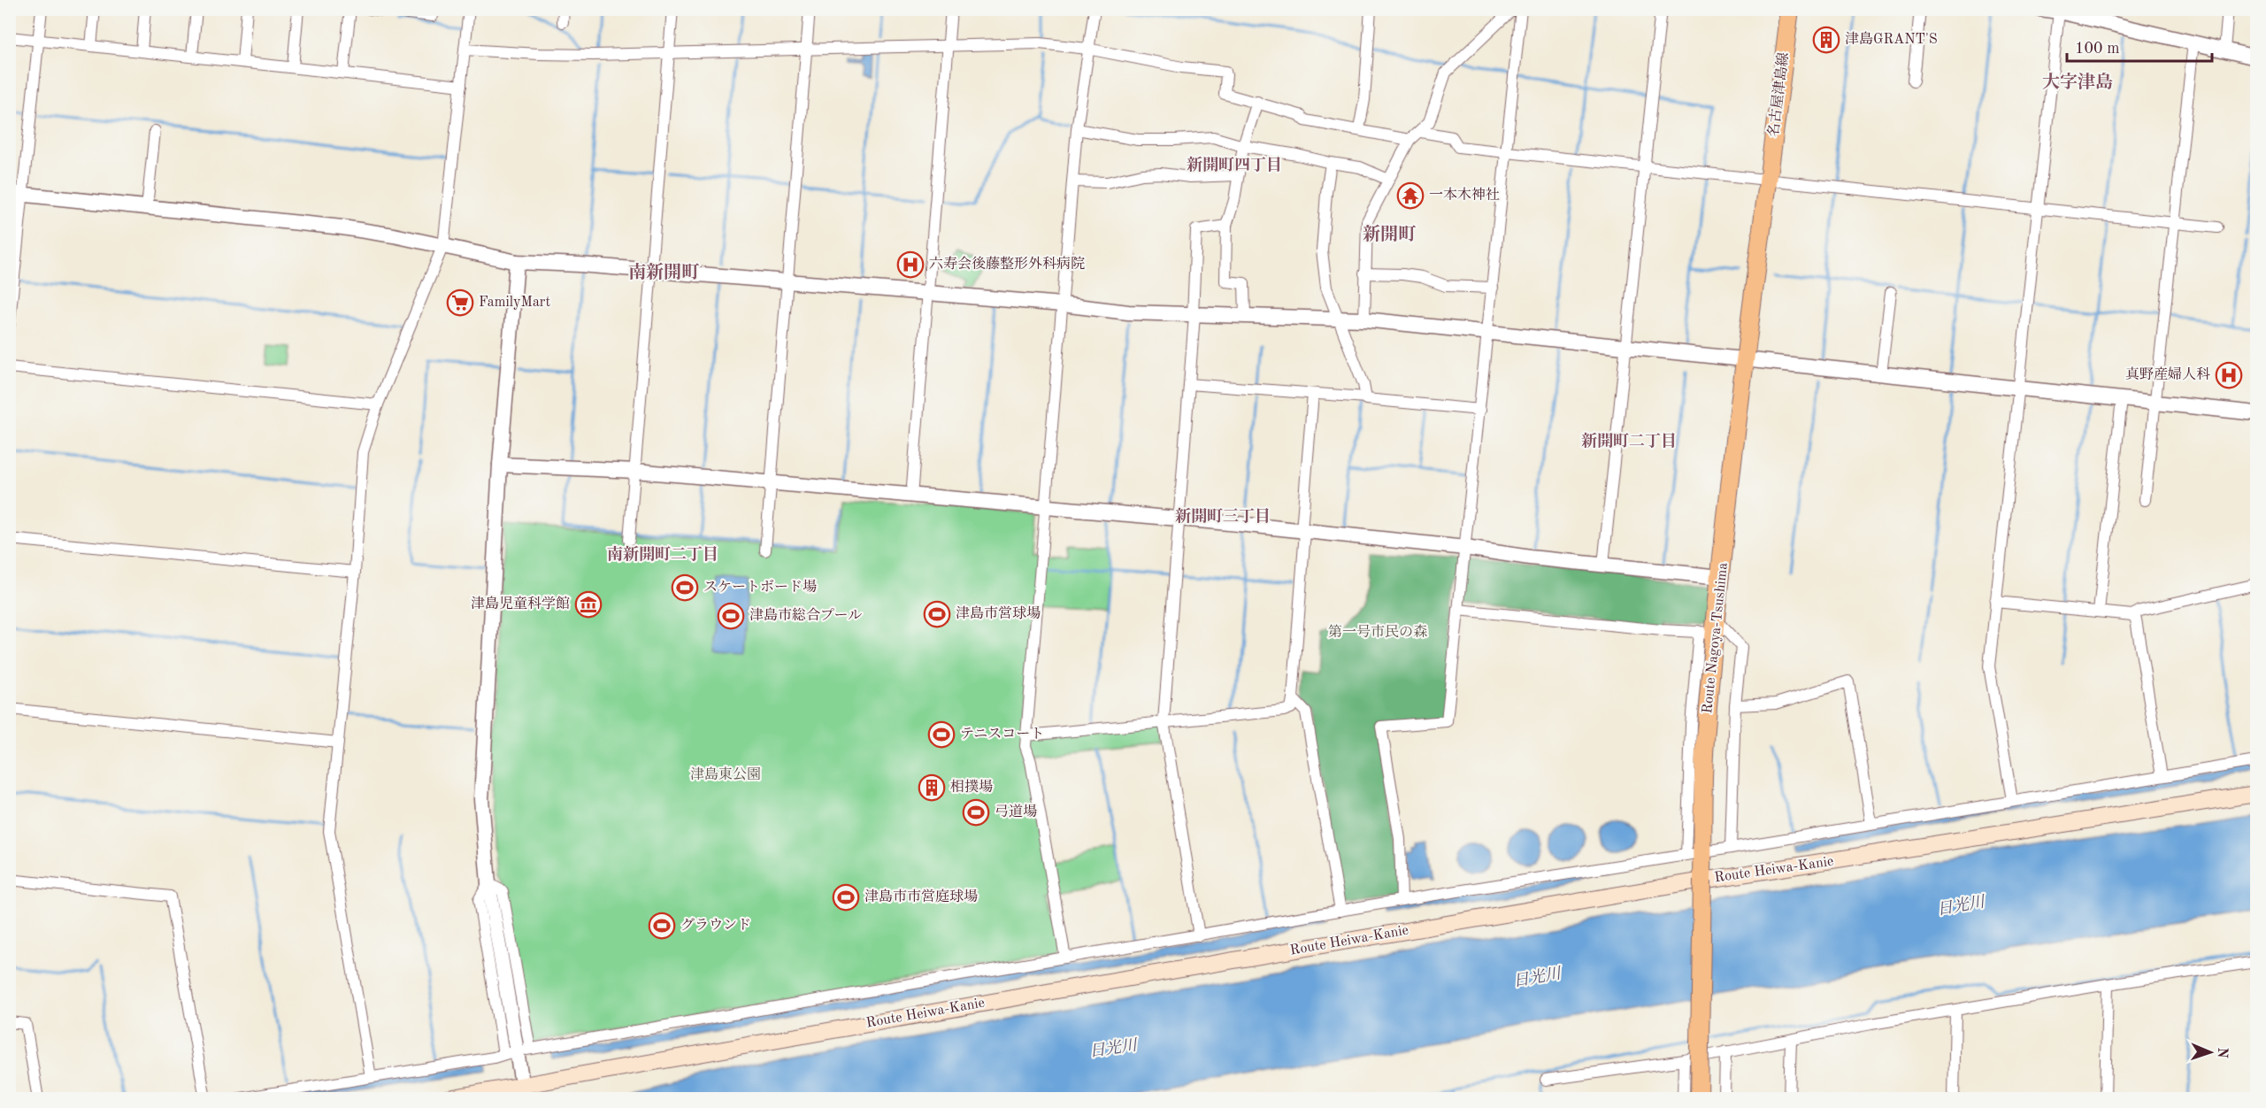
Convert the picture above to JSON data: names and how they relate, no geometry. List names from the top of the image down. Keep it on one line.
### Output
{"streets":{"main road":["名古屋津島線","Route Nagoya-Tsushima","Route Heiwa-Kanie"]},"crossings":[["名古屋津島線","Route Nagoya-Tsushima"],["Route Nagoya-Tsushima","Route Heiwa-Kanie"]],"districts":["大字津島","新開町四丁目","新開町","南新開町","新開町二丁目","新開町三丁目","南新開町二丁目"],"water":["日光川"],"parks":["第一号市民の森","津島東公園"],"places":{"building":["津島GRANT'S","相撲場"],"temple":["一本木神社"],"hospital":["六寿会後藤整形外科病院","真野産婦人科"],"supermarket":["FamilyMart"],"sports":["スケートボード場","津島市営球場","津島市総合プール","テニスコート","弓道場","津島市市営庭球場","グラウンド"],"museum":["津島児童科学館"]},"scale_bar":"100 m","north":"right"}
